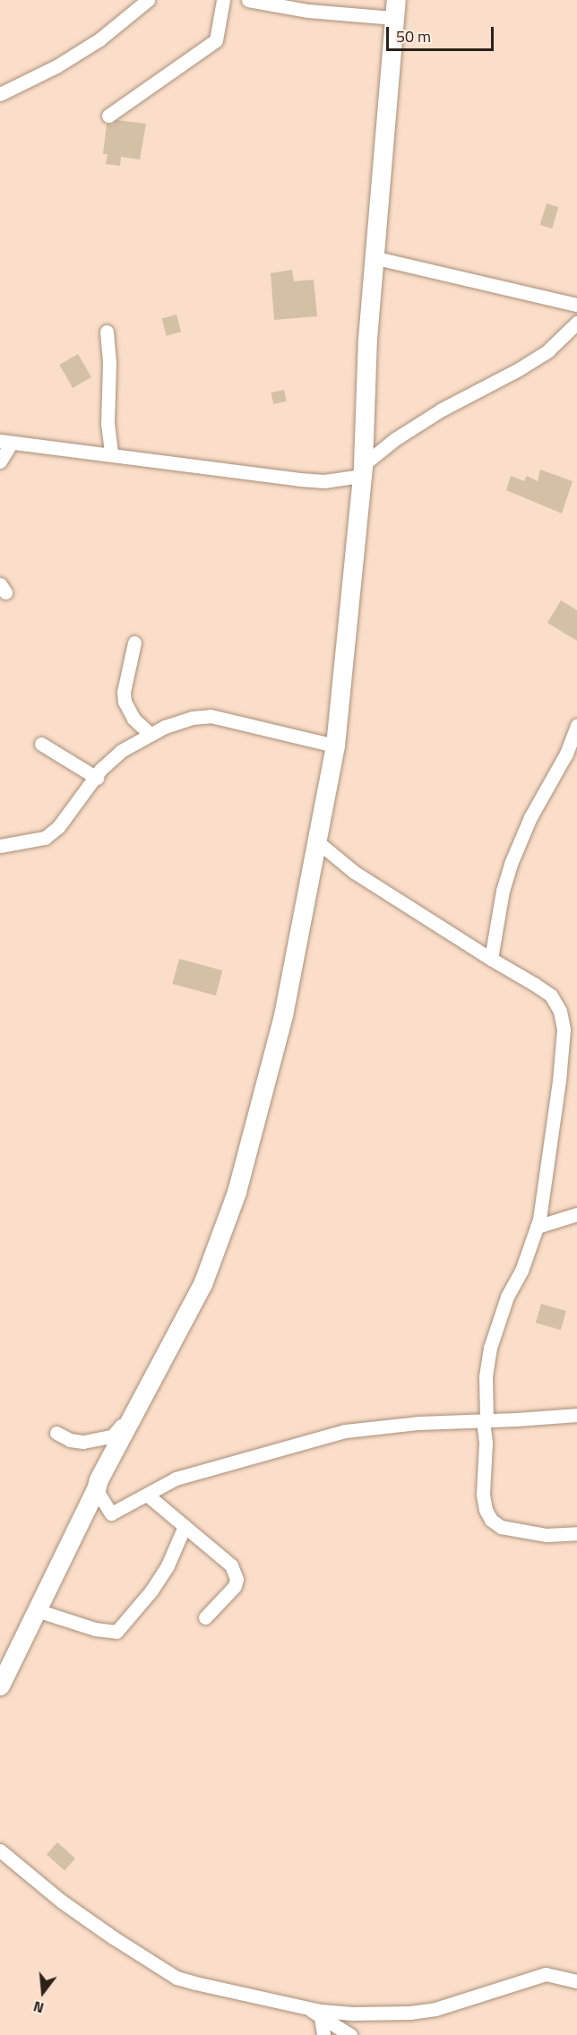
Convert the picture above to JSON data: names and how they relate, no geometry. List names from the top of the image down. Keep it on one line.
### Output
{"scale_bar":"50 m","north":"bottom"}
